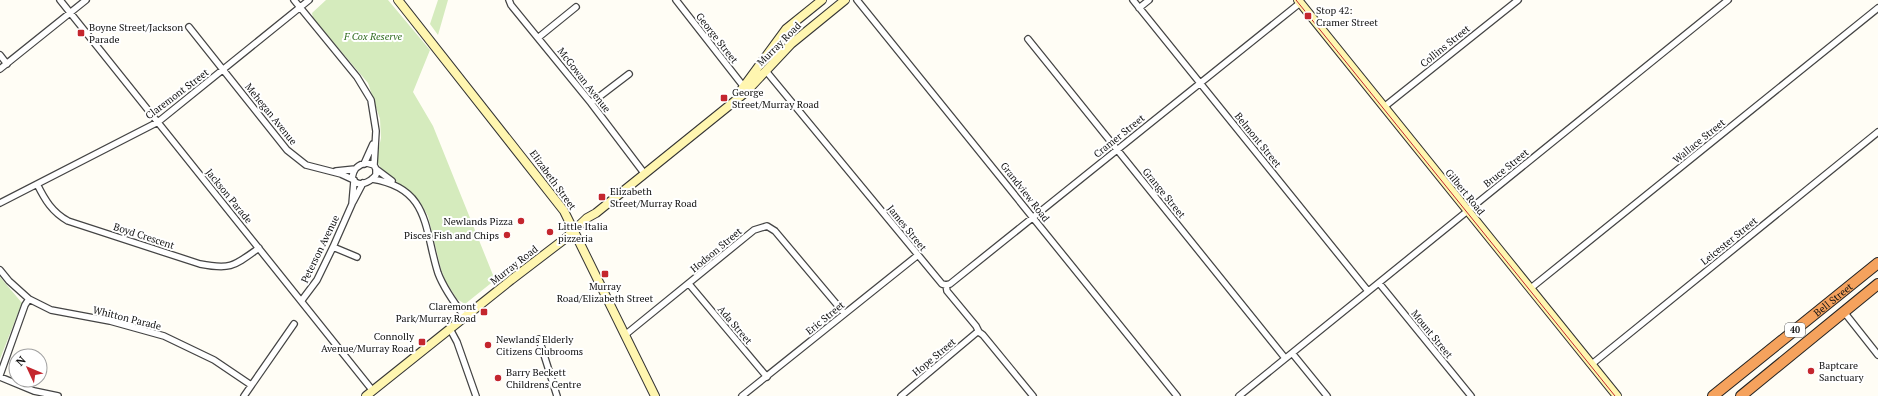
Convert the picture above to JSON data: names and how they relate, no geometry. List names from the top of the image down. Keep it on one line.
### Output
{"streets":{"highway":["Bell Street","40"],"main road":["Murray Road","Elizabeth Street","Gilbert Road"],"street":["George Street","Collins Street","McGowan Avenue","Claremont Street","Mehegan Avenue","Cramer Street","Belmont Street","Wallace Street","Bruce Street","Grandview Road","Grange Street","Jackson Parade","James Street","Boyd Crescent","Leicester Street","Peterson Avenue","Hodson Street","Whitton Parade","Eric Street","Ada Street","Mount Street","Hope Street"]},"crossings":[["George Street","Murray Road"],["Murray Road","McGowan Avenue"],["Murray Road","Elizabeth Street"],["Murray Road","Jackson Parade"],["Murray Road","James Street"],["Collins Street","Gilbert Road"],["Claremont Street","Mehegan Avenue"],["Claremont Street","Jackson Parade"],["Claremont Street","Boyd Crescent"],["Mehegan Avenue","Peterson Avenue"],["Cramer Street","Belmont Street"],["Cramer Street","Grandview Road"],["Cramer Street","Gilbert Road"],["Cramer Street","Grange Street"],["Cramer Street","James Street"],["Belmont Street","Bruce Street"],["Wallace Street","Gilbert Road"],["Bruce Street","Gilbert Road"],["Bruce Street","Grange Street"],["Bruce Street","Mount Street"],["Elizabeth Street","Hodson Street"],["Gilbert Road","Leicester Street"],["Jackson Parade","Boyd Crescent"],["Jackson Parade","Peterson Avenue"],["James Street","Eric Street"],["James Street","Hope Street"],["Hodson Street","Eric Street"],["Hodson Street","Ada Street"],["Eric Street","Ada Street"]],"parks":["F Cox Reserve"],"places":{"transit":["Stop 42: Cramer Street","Boyne Street/Jackson Parade","George Street/Murray Road","Elizabeth Street/Murray Road","Murray Road/Elizabeth Street","Claremont Park/Murray Road","Connolly Avenue/Murray Road"],"other":["Newlands Pizza","Little Italia pizzeria","Pisces Fish and Chips","Newlands Elderly Citizens Clubrooms","Baptcare Sanctuary","Barry Beckett Childrens Centre"]},"north":"top left"}
